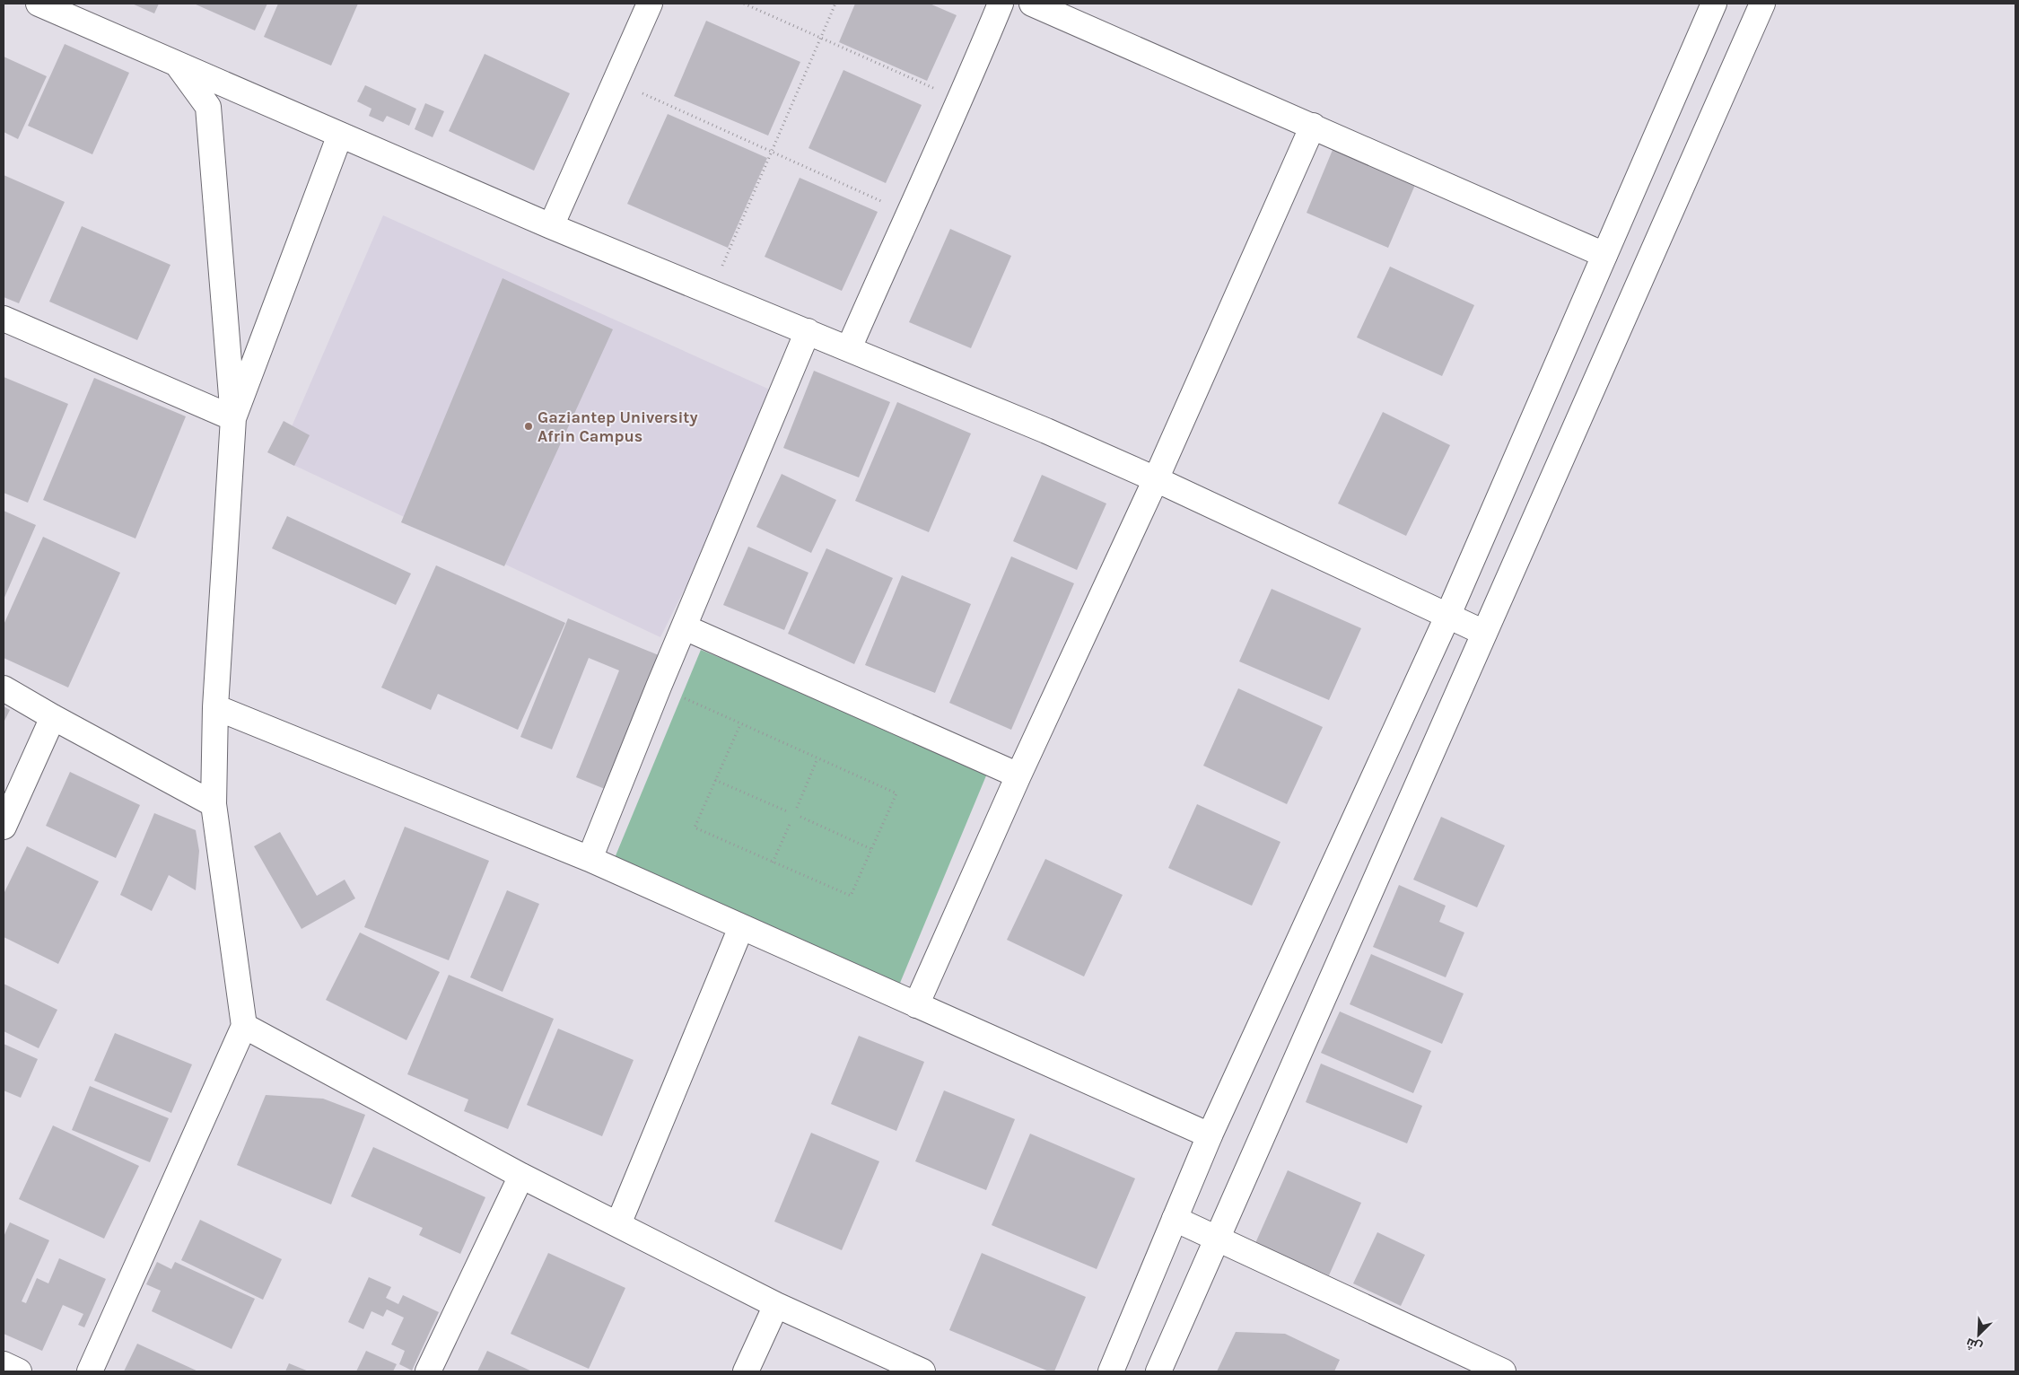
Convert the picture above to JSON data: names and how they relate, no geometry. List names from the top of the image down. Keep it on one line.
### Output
{"places":["Gaziantep University Afrin Campus"],"north":"bottom left"}
